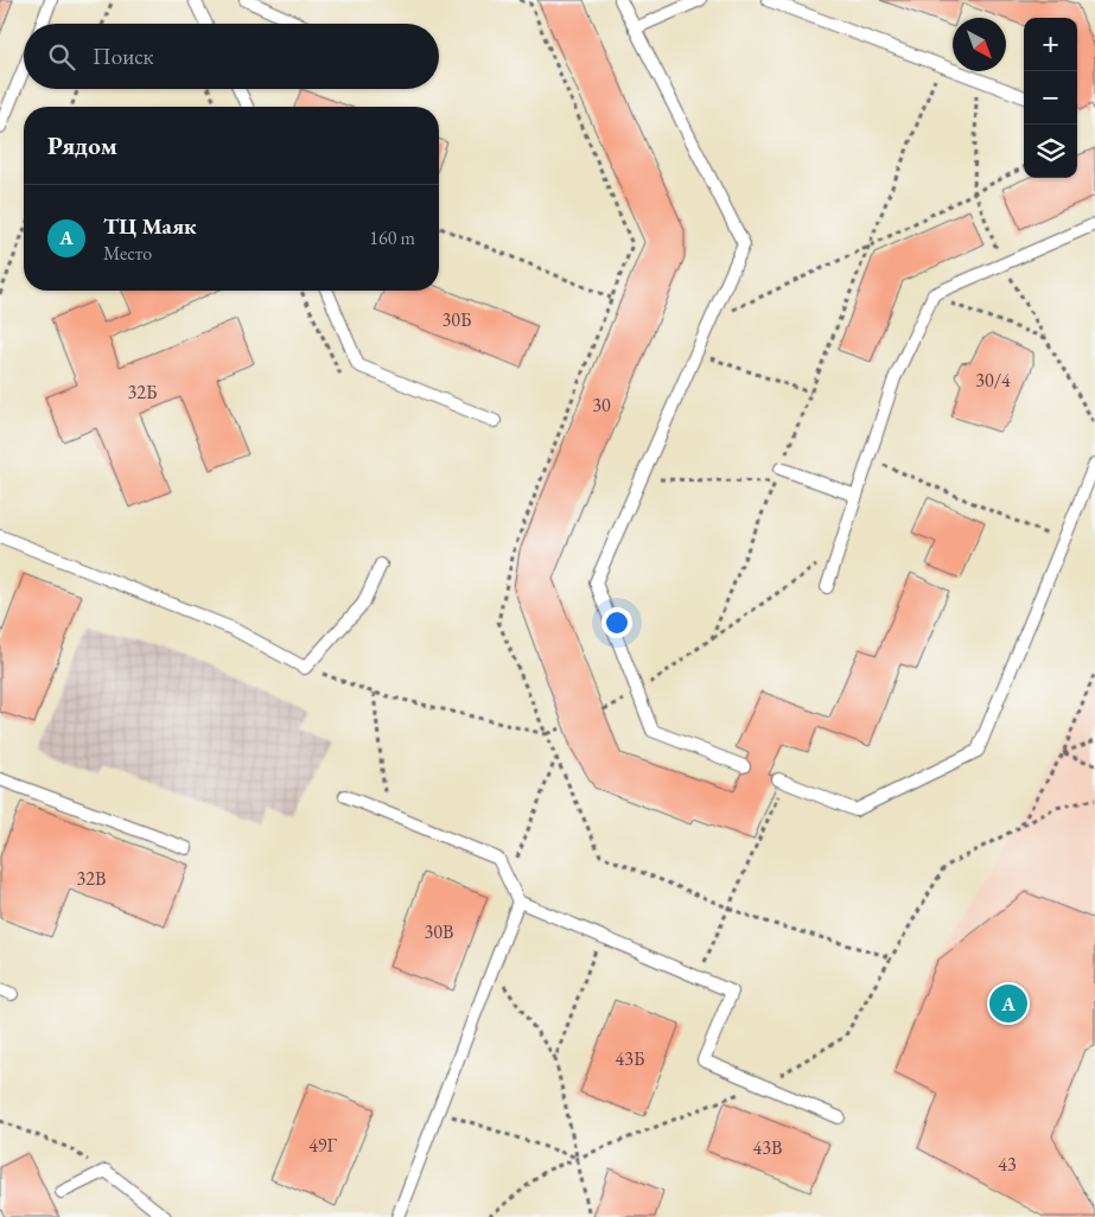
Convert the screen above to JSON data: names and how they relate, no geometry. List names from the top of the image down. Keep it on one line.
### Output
{"house_numbers":["30Б","30/4","32Б","30","32В","30В","43Б","49Г","43В","43"],"north":"bottom right","page":{"map_buttons":["+","−"],"search":"Поиск","heading":"Рядом","list":[{"mark":"A","name":"ТЦ Маяк","note":"Место","value":"160 m"}],"pins":"A"}}
